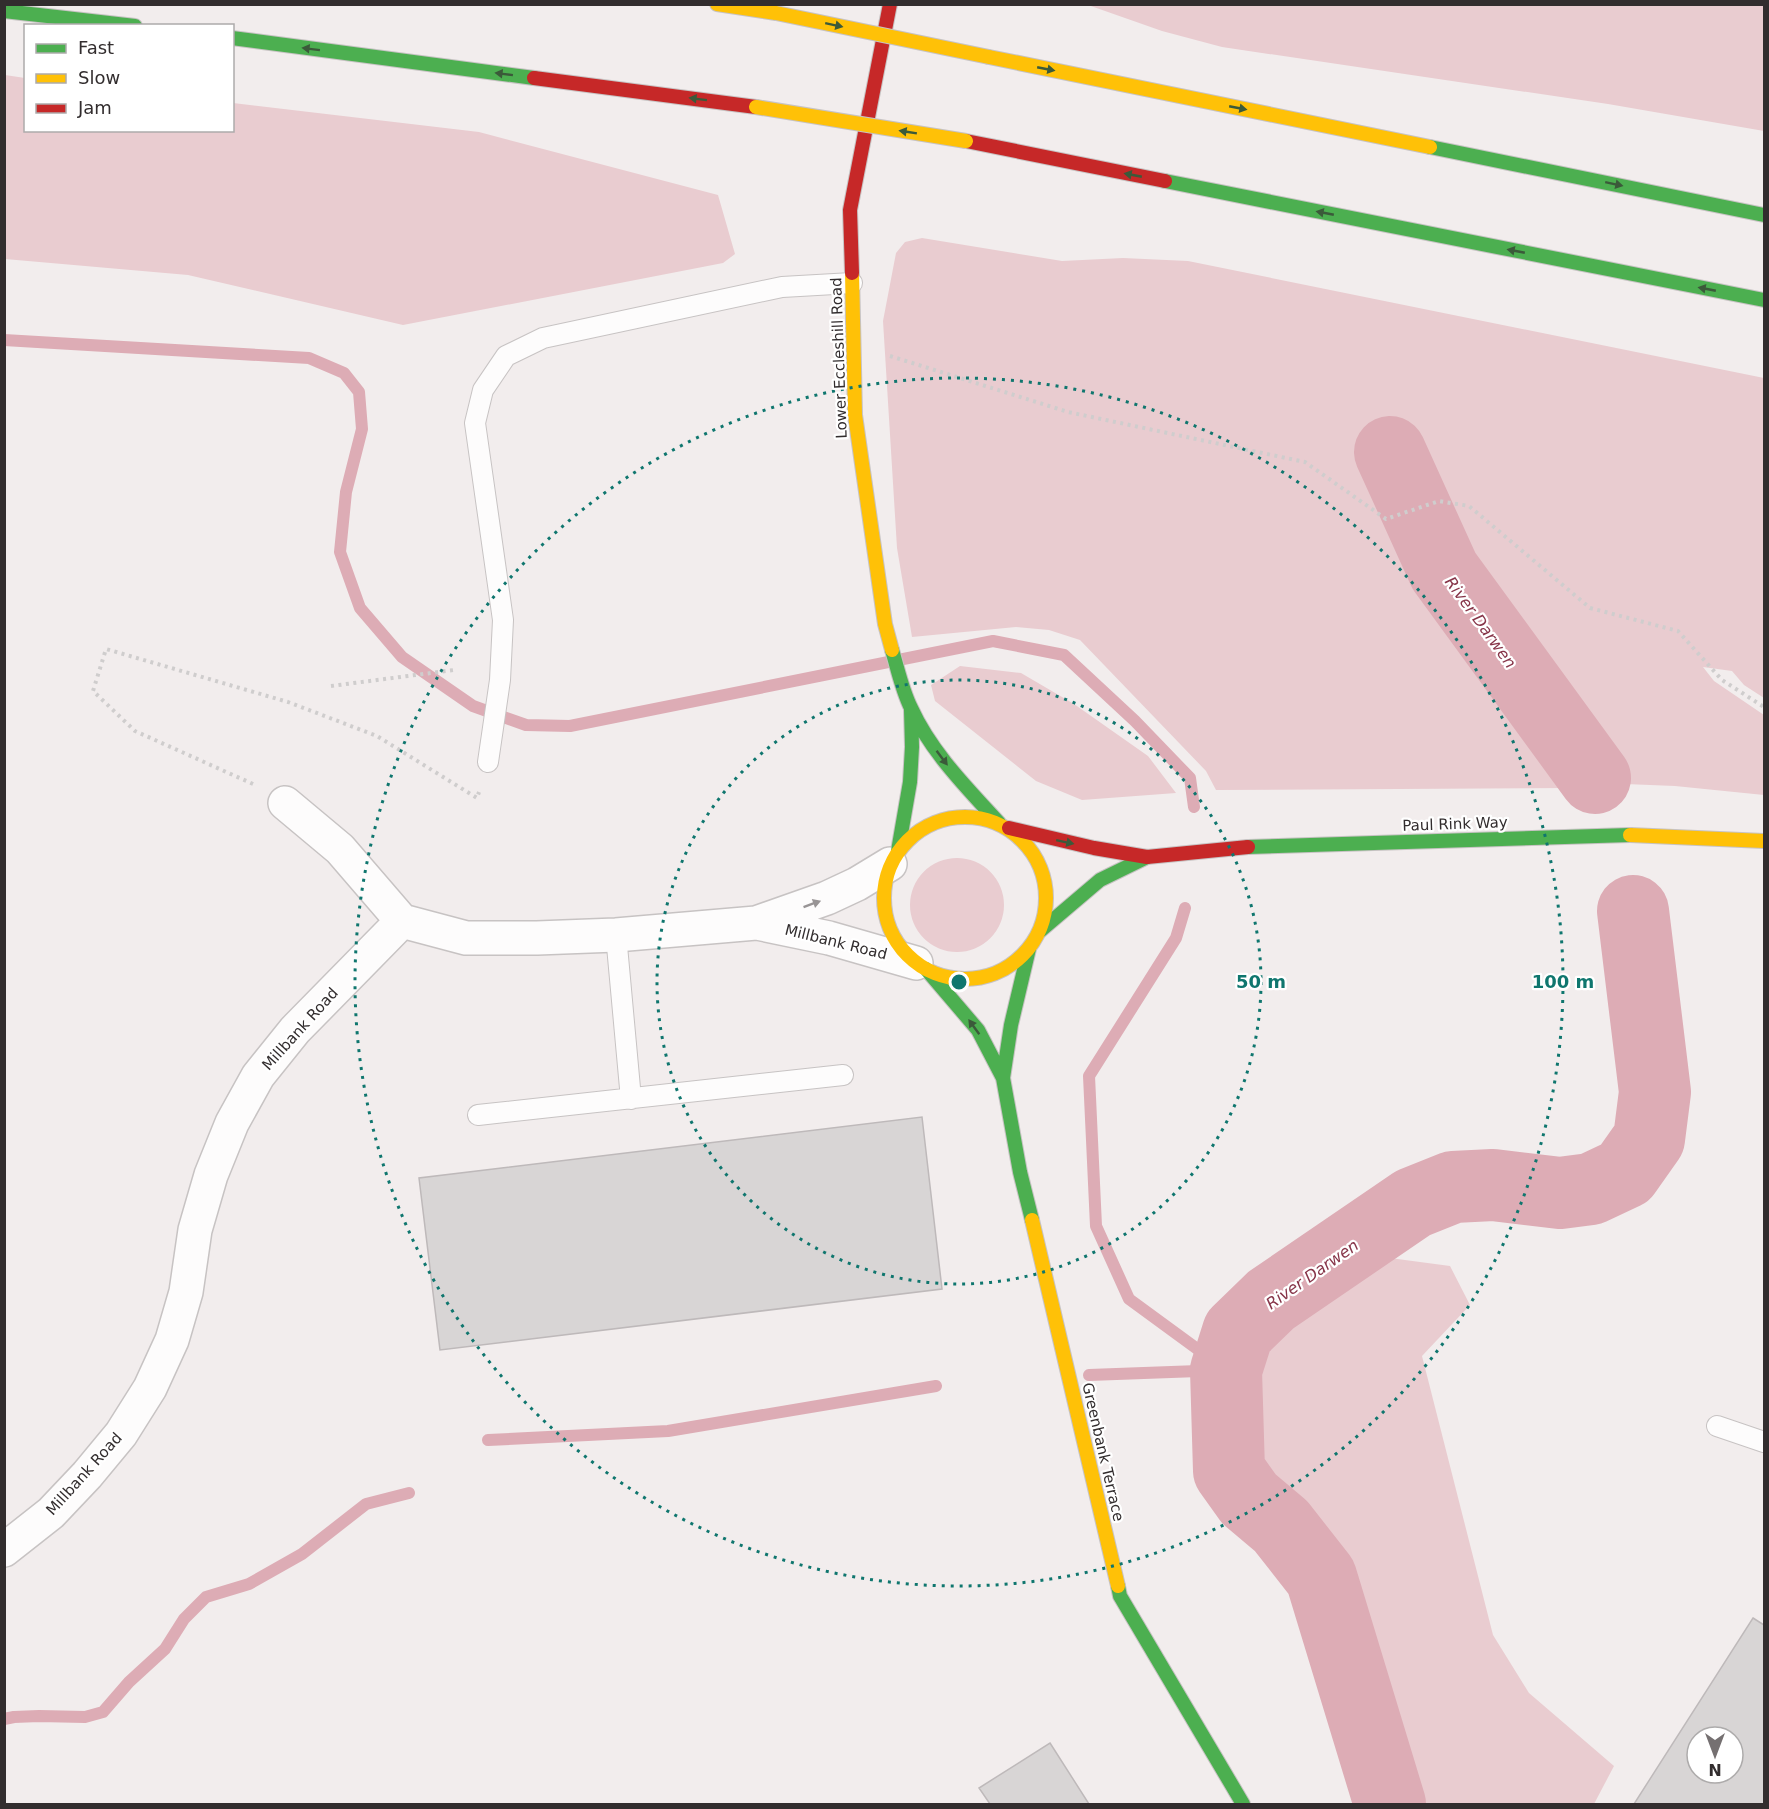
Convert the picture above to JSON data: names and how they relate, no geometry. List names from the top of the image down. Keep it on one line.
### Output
{"streets":{"main road":["Lower Eccleshill Road","Paul Rink Way","Greenbank Terrace"],"street":["Millbank Road"]},"crossings":[["Lower Eccleshill Road","Paul Rink Way"],["Lower Eccleshill Road","Millbank Road"],["Lower Eccleshill Road","Greenbank Terrace"],["Paul Rink Way","Millbank Road"],["Paul Rink Way","Greenbank Terrace"],["Millbank Road","Greenbank Terrace"]],"water":["River Darwen"],"legend":["Fast","Slow","Jam"],"north":"bottom","rings":["50 m","100 m"]}
